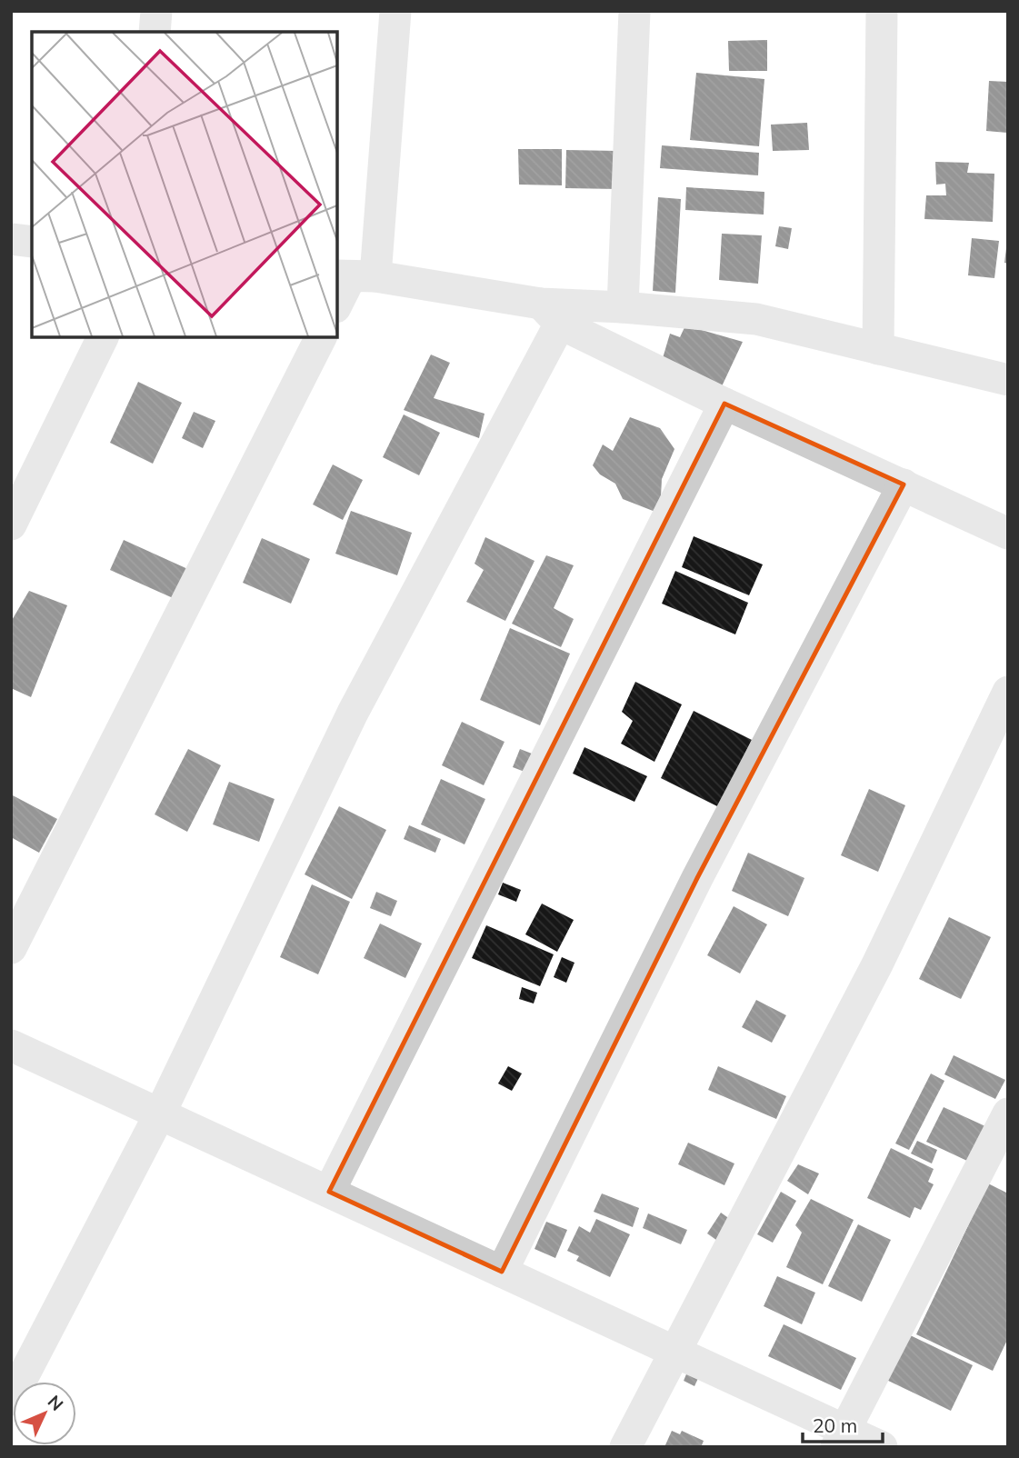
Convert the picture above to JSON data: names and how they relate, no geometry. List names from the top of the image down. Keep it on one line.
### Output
{"scale_bar":"20 m","north":"top right"}
